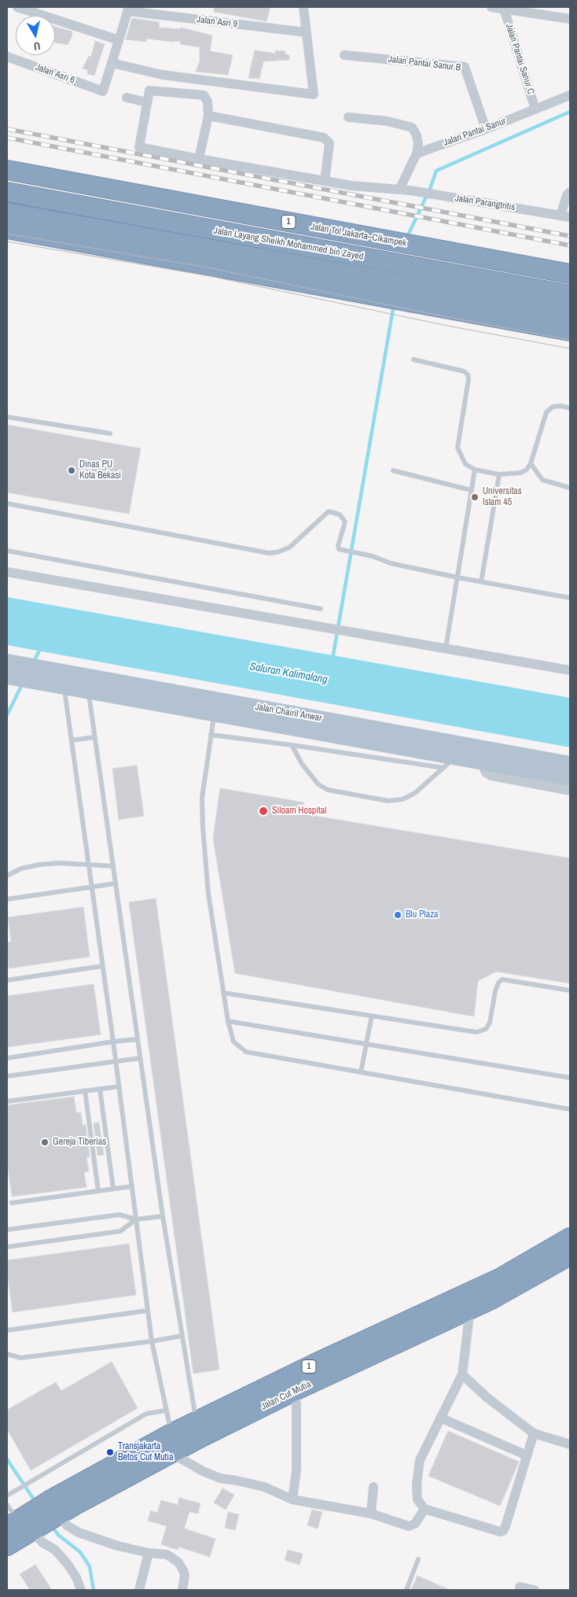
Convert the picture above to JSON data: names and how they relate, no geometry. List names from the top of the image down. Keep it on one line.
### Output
{"streets":{"highway":["1","Jalan Tol Jakarta–Cikampek","Jalan Layang Sheikh Mohammed bin Zayed","Jalan Cut Mutia"],"main road":["Jalan Chairil Anwar"],"street":["Jalan Asri 9","Jalan Pantai Sanur C","Jalan Pantai Sanur B","Jalan Asri 6","Jalan Pantai Sanur","Jalan Parangtritis"]},"crossings":[["Jalan Pantai Sanur C","Jalan Pantai Sanur"],["Jalan Pantai Sanur B","Jalan Pantai Sanur"]],"water":["Saluran Kalimalang"],"places":["Dinas PU Kota Bekasi","Universitas Islam 45","Siloam Hospital","Blu Plaza","Gereja Tiberias","Transjakarta Betos Cut Mutia"],"north":"bottom"}
